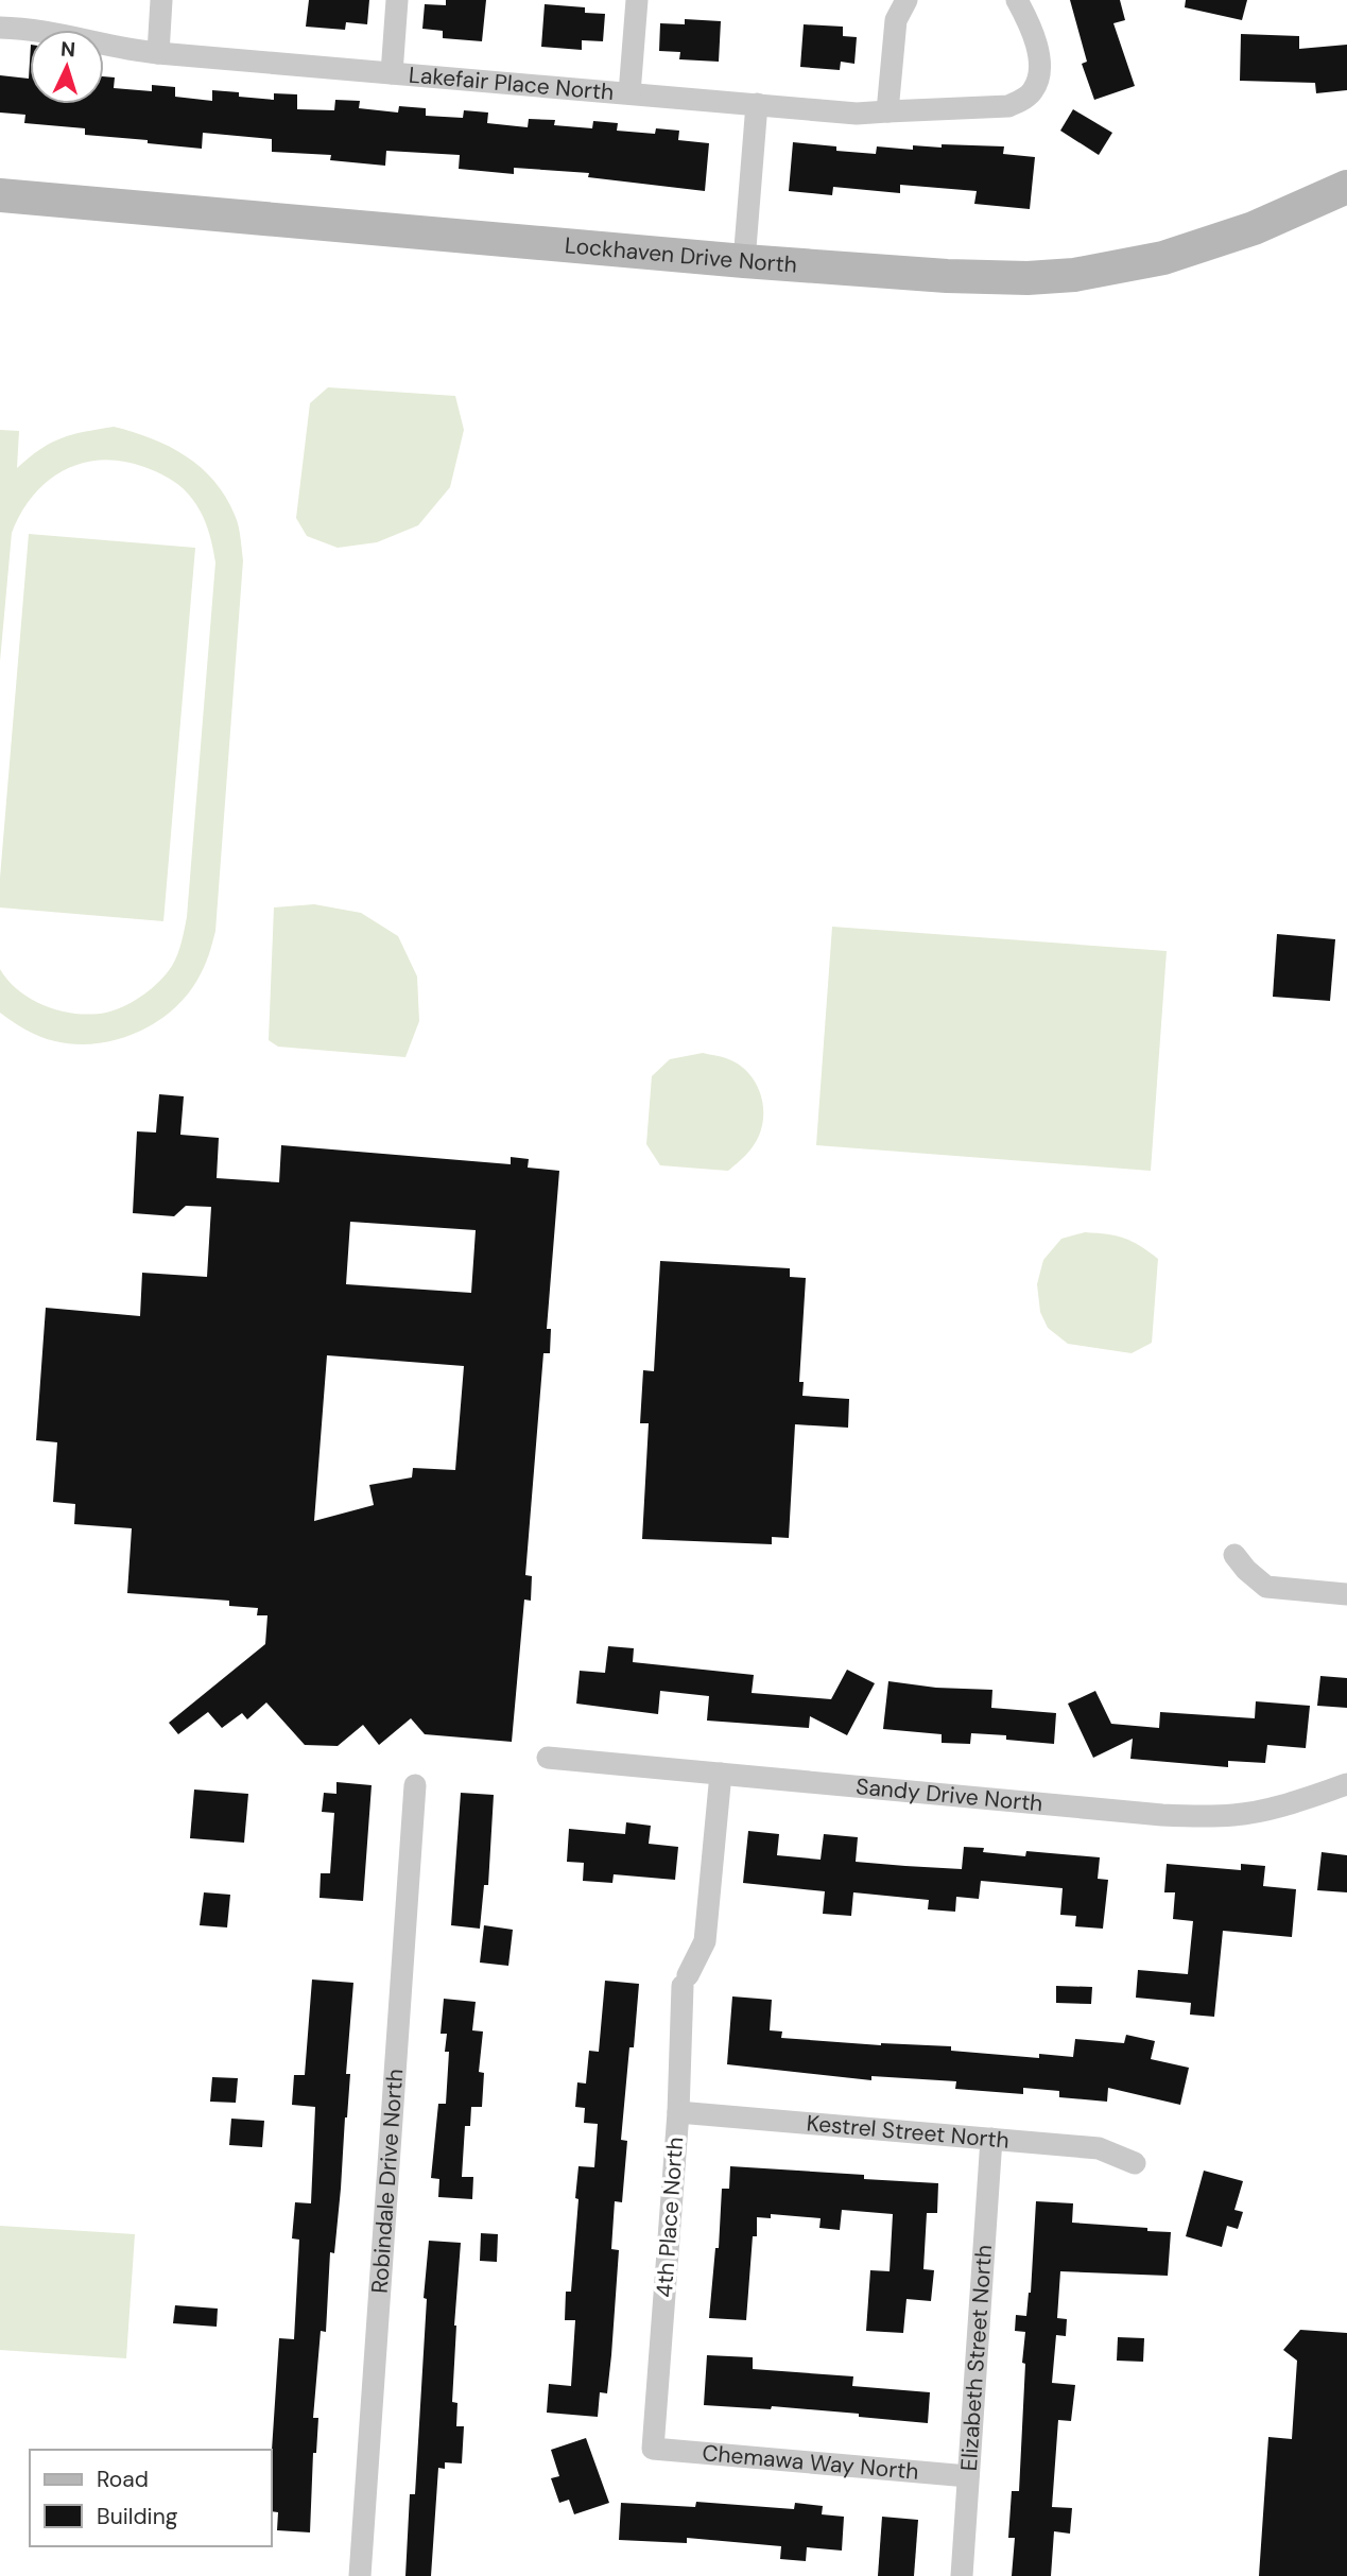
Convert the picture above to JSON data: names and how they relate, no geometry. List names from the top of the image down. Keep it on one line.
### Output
{"streets":{"street":["Lakefair Place North","Lockhaven Drive North","Sandy Drive North","Kestrel Street North","Robindale Drive North","4th Place North","Elizabeth Street North","Chemawa Way North"]},"crossings":[["Sandy Drive North","4th Place North"],["Kestrel Street North","4th Place North"],["Kestrel Street North","Elizabeth Street North"],["4th Place North","Chemawa Way North"],["Elizabeth Street North","Chemawa Way North"]],"legend":["Road","Building"],"north":"top"}
